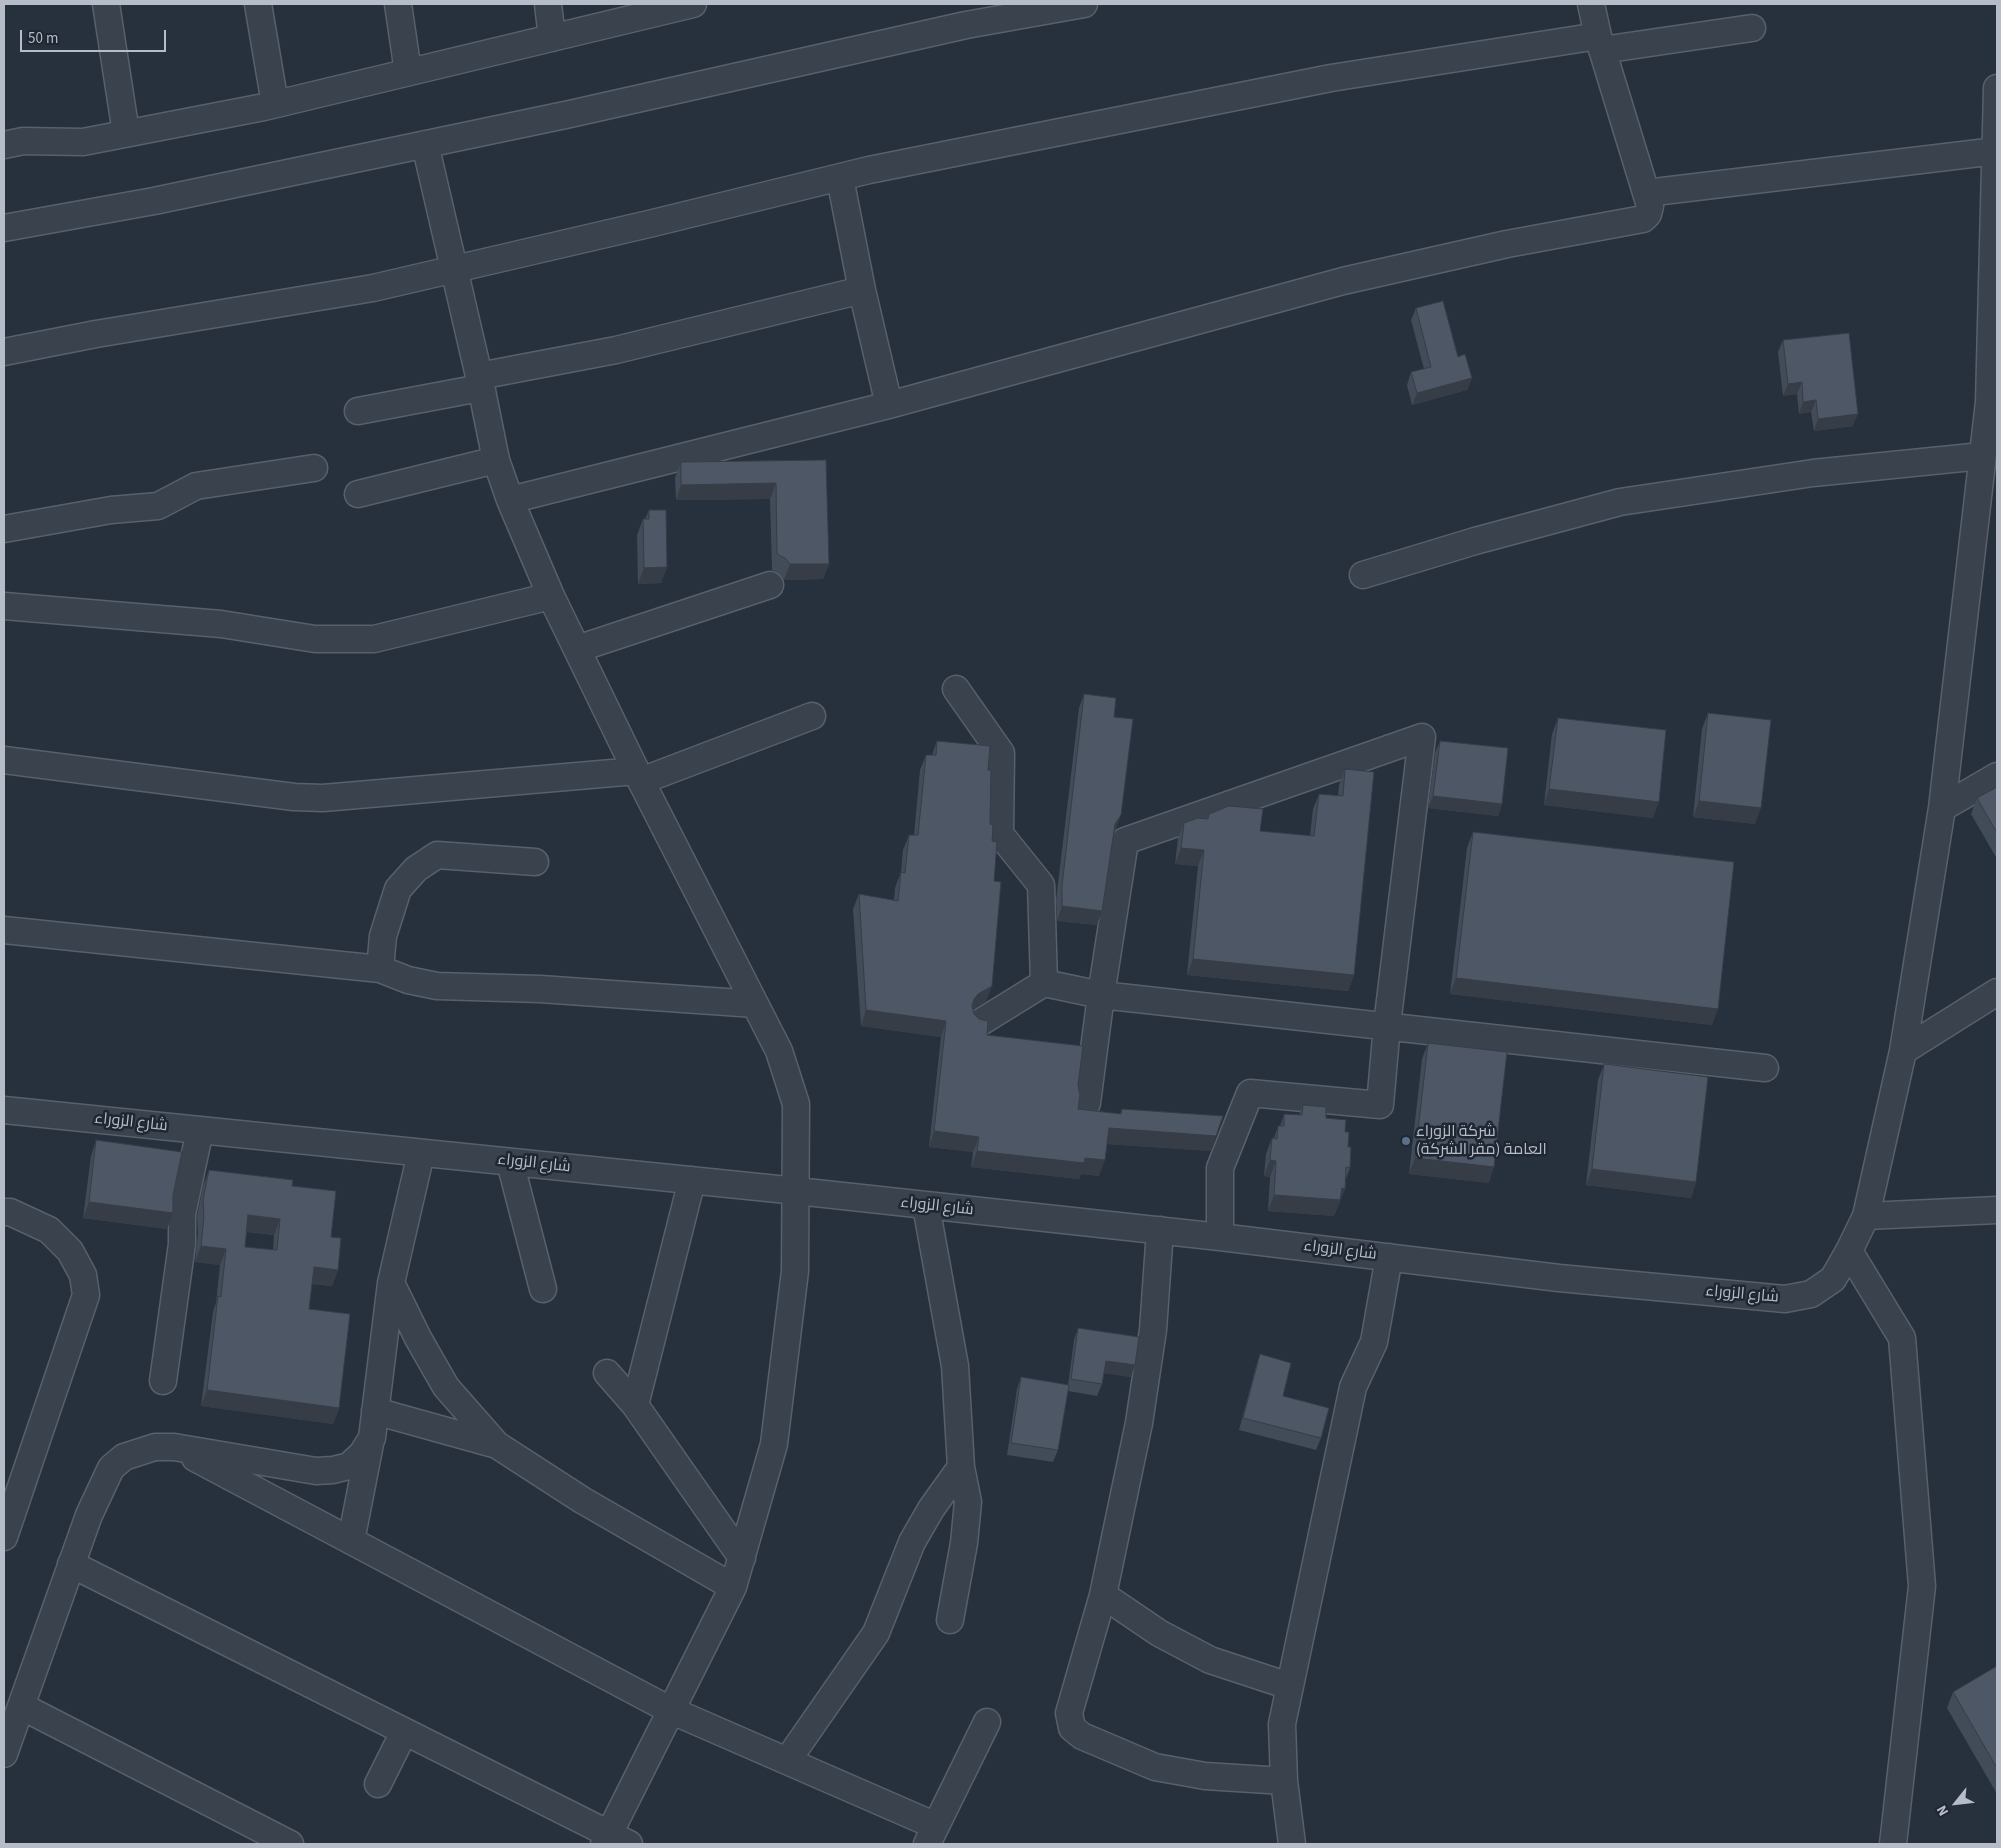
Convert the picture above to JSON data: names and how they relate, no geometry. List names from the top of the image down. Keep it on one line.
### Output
{"streets":{"street":["شارع الزوراء"]},"places":["شركة الزوراء العامة (مقر الشركة)"],"scale_bar":"50 m","north":"bottom left"}
